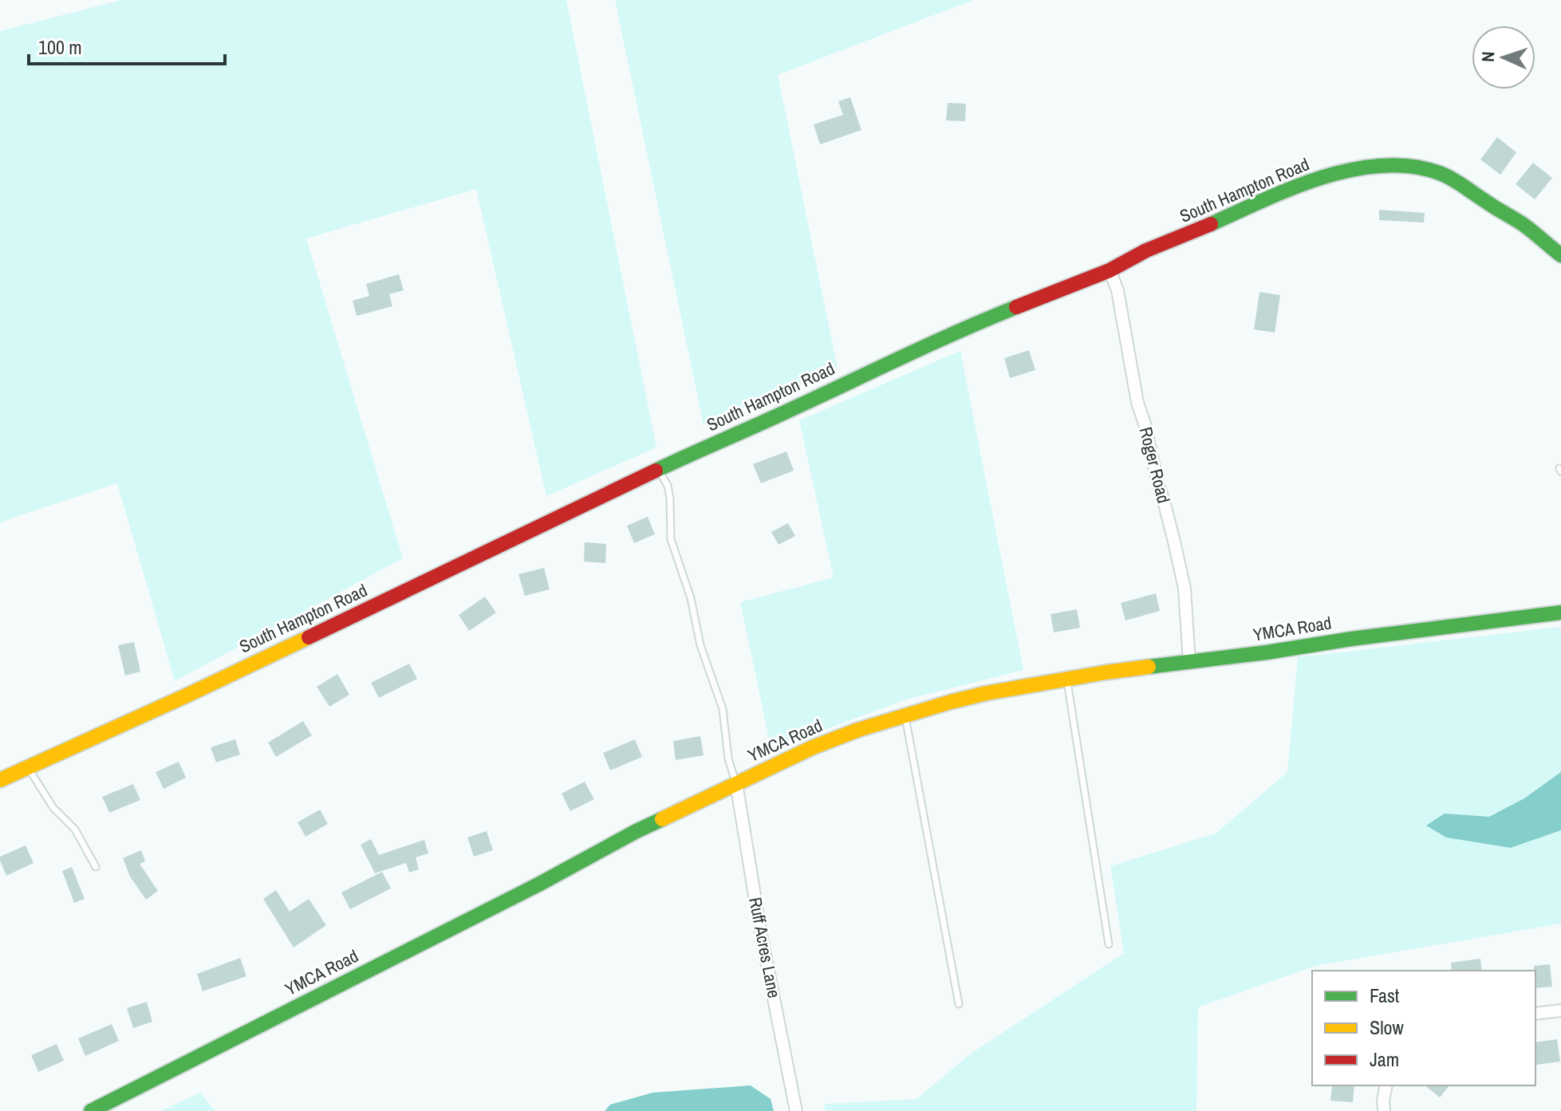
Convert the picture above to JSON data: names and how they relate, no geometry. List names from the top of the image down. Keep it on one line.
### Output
{"streets":{"street":["South Hampton Road","Roger Road","YMCA Road","Ruff Acres Lane"]},"crossings":[["South Hampton Road","Roger Road"],["Roger Road","YMCA Road"],["YMCA Road","Ruff Acres Lane"]],"legend":["Fast","Slow","Jam"],"scale_bar":"100 m","north":"left"}
